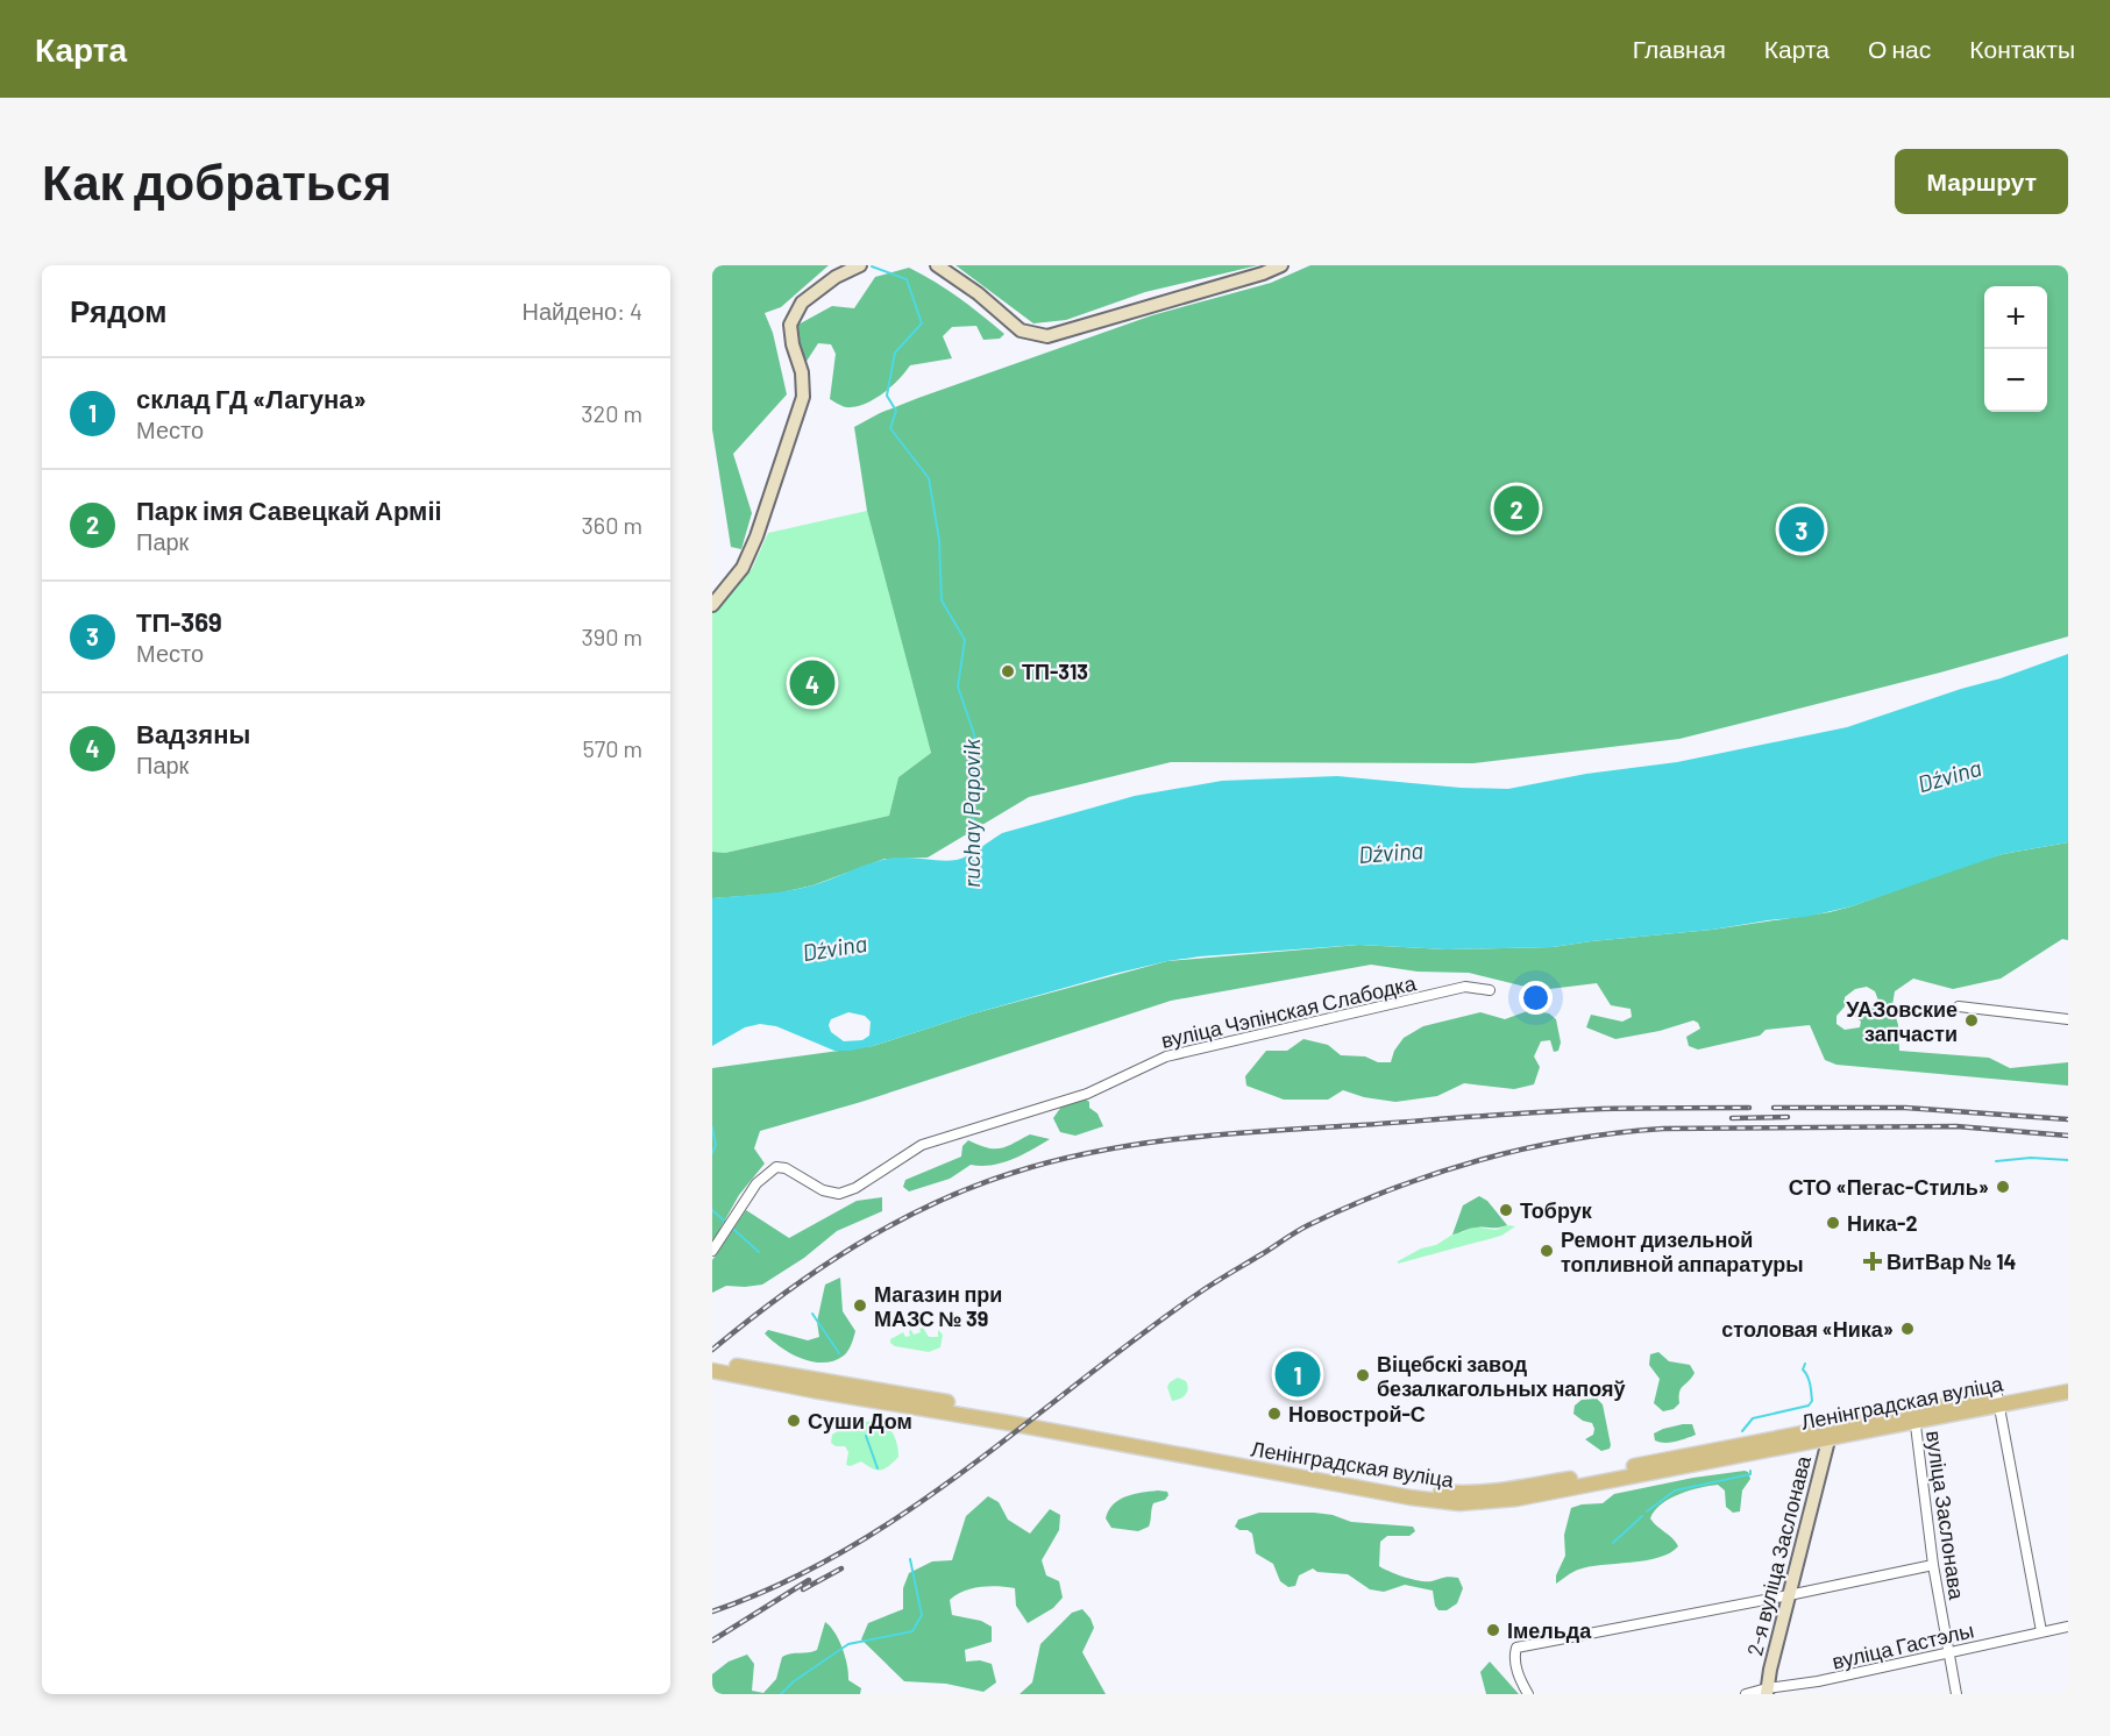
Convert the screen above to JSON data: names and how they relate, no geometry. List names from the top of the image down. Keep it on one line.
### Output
{"streets":{"main road":["Ленінградская вуліца"],"street":["вуліца Чэпінская Слабодка","вуліца Заслонава","2-я вуліца Заслонава","вуліца Гастэлы"]},"crossings":[["Ленінградская вуліца","вуліца Заслонава"],["Ленінградская вуліца","2-я вуліца Заслонава"],["вуліца Заслонава","вуліца Гастэлы"],["2-я вуліца Заслонава","вуліца Гастэлы"]],"water":["Dźvina","ruchay Papovik"],"places":{"other":["ТП-313","УАЗовские запчасти","СТО «Пегас-Стиль»","Тобрук","Ника-2","Ремонт дизельной топливной аппаратуры","Магазин при МАЗС № 39","столовая «Ника»","Віцебскі завод безалкагольных напояў","Новострой-С","Суши Дом","Імельда"],"health":["ВитВар № 14"]},"page":{"header":"Карта","nav":["Главная","Карта","О нас","Контакты"],"buttons":"Маршрут","title":"Как добраться","heading":["Рядом","Найдено: 4"],"map_buttons":["+","−"],"list":[{"mark":"1","name":"склад ГД «Лагуна»","note":"Место","value":"320 m"},{"mark":"2","name":"Парк імя Савецкай Арміі","note":"Парк","value":"360 m"},{"mark":"3","name":"ТП-369","note":"Место","value":"390 m"},{"mark":"4","name":"Вадзяны","note":"Парк","value":"570 m"}],"pins":["2","3","4","1"]}}
